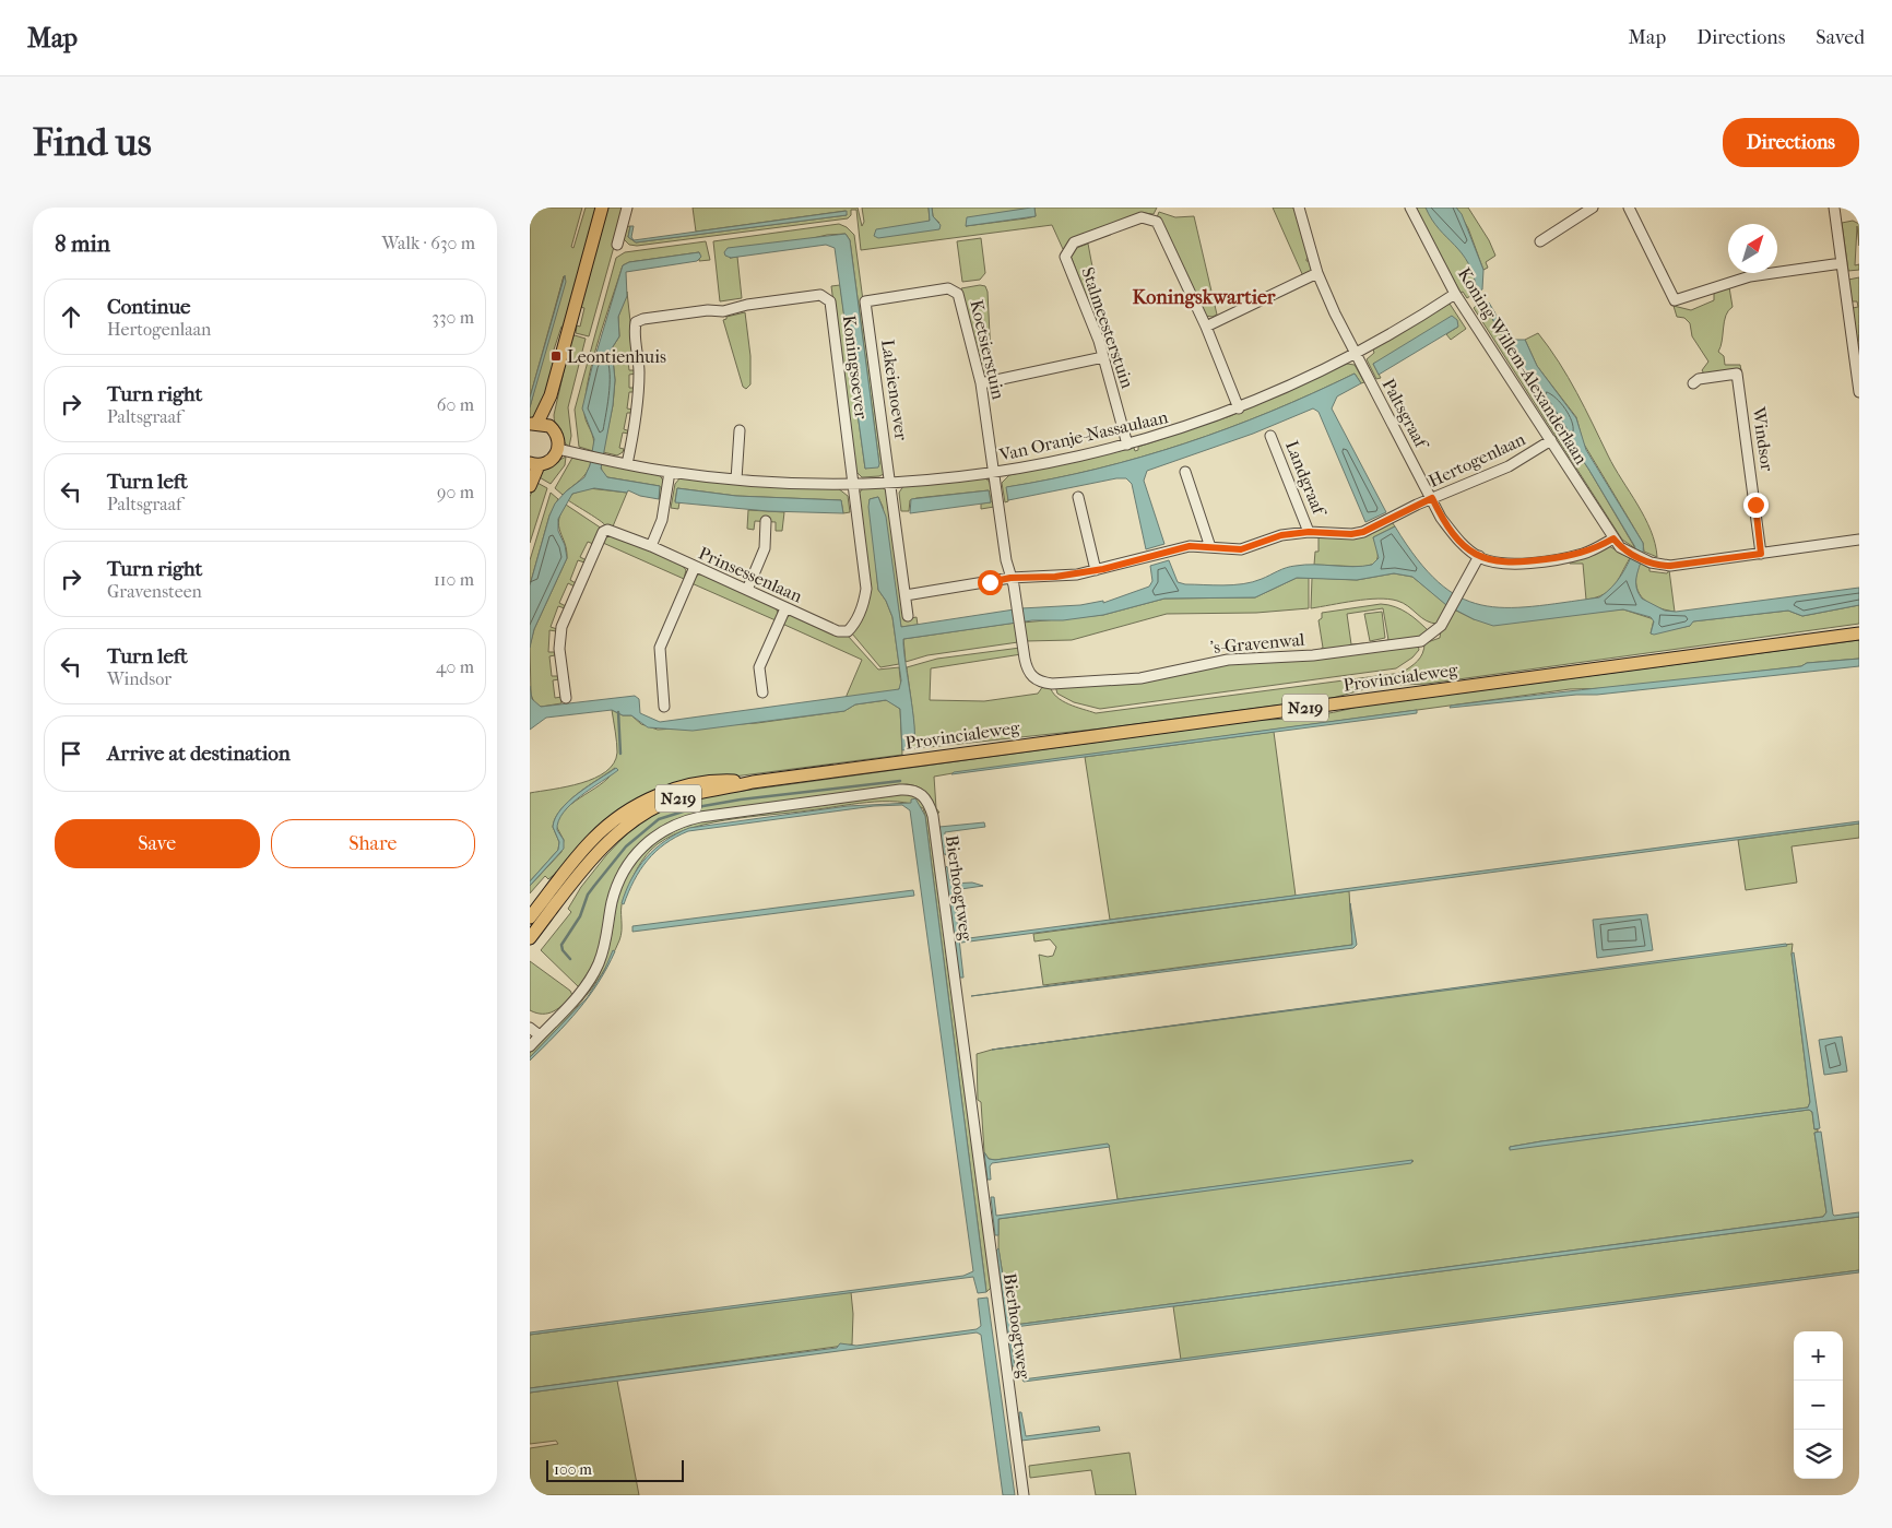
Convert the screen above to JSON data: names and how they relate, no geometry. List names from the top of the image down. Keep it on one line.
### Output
{"streets":{"main road":["Provincialeweg","N219"],"street":["Stalmeesterstuin","Koetsierstuin","Koning Willem-Alexanderlaan","Koningsoever","Lakeienoever","Paltsgraaf","Van Oranje-Nassaulaan","Windsor","Hertogenlaan","Landgraaf","Prinsessenlaan","'s-Gravenwal","Bierhoogtweg"]},"crossings":[["Stalmeesterstuin","Van Oranje-Nassaulaan"],["Koetsierstuin","Lakeienoever"],["Koetsierstuin","Van Oranje-Nassaulaan"],["Koetsierstuin","Hertogenlaan"],["Koetsierstuin","'s-Gravenwal"],["Koning Willem-Alexanderlaan","Paltsgraaf"],["Koning Willem-Alexanderlaan","Van Oranje-Nassaulaan"],["Koning Willem-Alexanderlaan","Windsor"],["Koning Willem-Alexanderlaan","Hertogenlaan"],["Koningsoever","Van Oranje-Nassaulaan"],["Koningsoever","Prinsessenlaan"],["Lakeienoever","Van Oranje-Nassaulaan"],["Lakeienoever","Hertogenlaan"],["Paltsgraaf","Van Oranje-Nassaulaan"],["Paltsgraaf","Hertogenlaan"],["Paltsgraaf","'s-Gravenwal"],["Hertogenlaan","Landgraaf"],["Hertogenlaan","'s-Gravenwal"]],"districts":["Koningskwartier"],"places":{"transit":["Leontienhuis"]},"scale_bar":"100 m","north":"top right","page":{"header":"Map","nav":["Map","Directions","Saved"],"buttons":["Directions",["Save","Share"]],"title":"Find us","heading":["8 min","Walk · 630 m"],"list":[["Continue","Hertogenlaan","330 m"],["Turn right","Paltsgraaf","60 m"],["Turn left","Paltsgraaf","90 m"],["Turn right","Gravensteen","110 m"],["Turn left","Windsor","40 m"],"Arrive at destination"],"map_buttons":["+","−"],"scale":"100 m"}}
